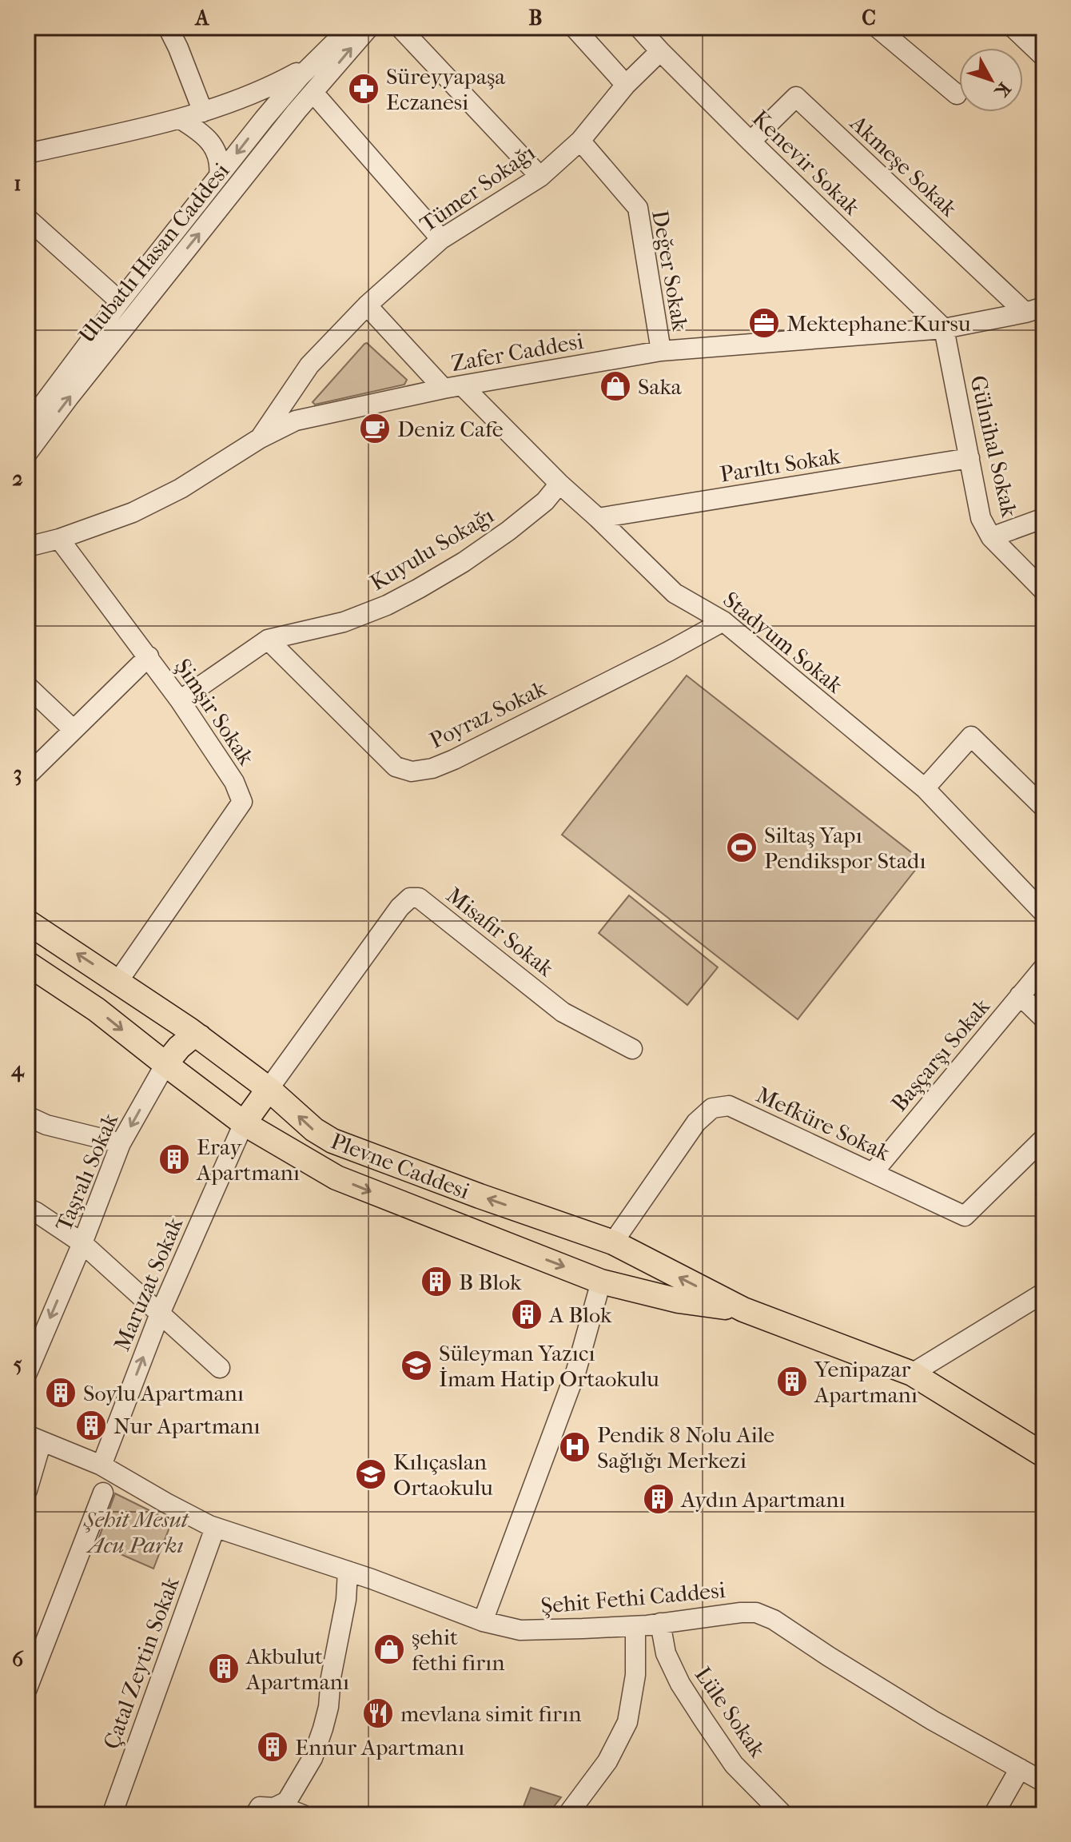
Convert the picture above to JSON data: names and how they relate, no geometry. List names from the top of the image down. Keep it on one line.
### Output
{"streets":{"main road":["Plevne Caddesi"],"street":["Kenevir Sokak","Akmeşe Sokak","Tümer Sokağı","Ulubatlı Hasan Caddesi","Değer Sokak","Zafer Caddesi","Gülnihal Sokak","Parıltı Sokak","Kuyulu Sokağı","Stadyum Sokak","Şimşir Sokak","Poyraz Sokak","Misafir Sokak","Başçarşı Sokak","Mefküre Sokak","Taşralı Sokak","Maruzat Sokak","Şehit Fethi Caddesi","Çatal Zeytin Sokak","Lüle Sokak"]},"crossings":[["Kenevir Sokak","Akmeşe Sokak"],["Kenevir Sokak","Tümer Sokağı"],["Kenevir Sokak","Zafer Caddesi"],["Kenevir Sokak","Gülnihal Sokak"],["Akmeşe Sokak","Zafer Caddesi"],["Tümer Sokağı","Değer Sokak"],["Tümer Sokağı","Zafer Caddesi"],["Değer Sokak","Zafer Caddesi"],["Zafer Caddesi","Gülnihal Sokak"],["Zafer Caddesi","Stadyum Sokak"],["Zafer Caddesi","Şimşir Sokak"],["Gülnihal Sokak","Parıltı Sokak"],["Parıltı Sokak","Stadyum Sokak"],["Kuyulu Sokağı","Stadyum Sokak"],["Kuyulu Sokağı","Şimşir Sokak"],["Kuyulu Sokağı","Poyraz Sokak"],["Stadyum Sokak","Poyraz Sokak"],["Şimşir Sokak","Plevne Caddesi"],["Misafir Sokak","Plevne Caddesi"],["Başçarşı Sokak","Mefküre Sokak"],["Mefküre Sokak","Plevne Caddesi"],["Plevne Caddesi","Taşralı Sokak"],["Plevne Caddesi","Maruzat Sokak"],["Maruzat Sokak","Şehit Fethi Caddesi"],["Şehit Fethi Caddesi","Çatal Zeytin Sokak"],["Şehit Fethi Caddesi","Lüle Sokak"]],"one_way":["Taşralı Sokak","Maruzat Sokak"],"parks":["Şehit Mesut Acu Parkı"],"places":{"pharmacy":["Süreyyapaşa Eczanesi"],"office":["Mektephane Kursu"],"shop":["Saka","şehit fethi fırın"],"cafe":["Deniz Cafe"],"sports":["Siltaş Yapı Pendikspor Stadı"],"building":["Eray Apartmanı","B Blok","A Blok","Yenipazar Apartmanı","Soylu Apartmanı","Nur Apartmanı","Aydın Apartmanı","Akbulut Apartmanı","Ennur Apartmanı"],"school or university":["Süleyman Yazıcı İmam Hatip Ortaokulu","Kılıçaslan Ortaokulu"],"hospital":["Pendik 8 Nolu Aile Sağlığı Merkezi"],"restaurant":["mevlana simit fırın"]},"north":"bottom right","grid":{"columns":["A","B","C"],"rows":["1","2","3","4","5","6"]}}
